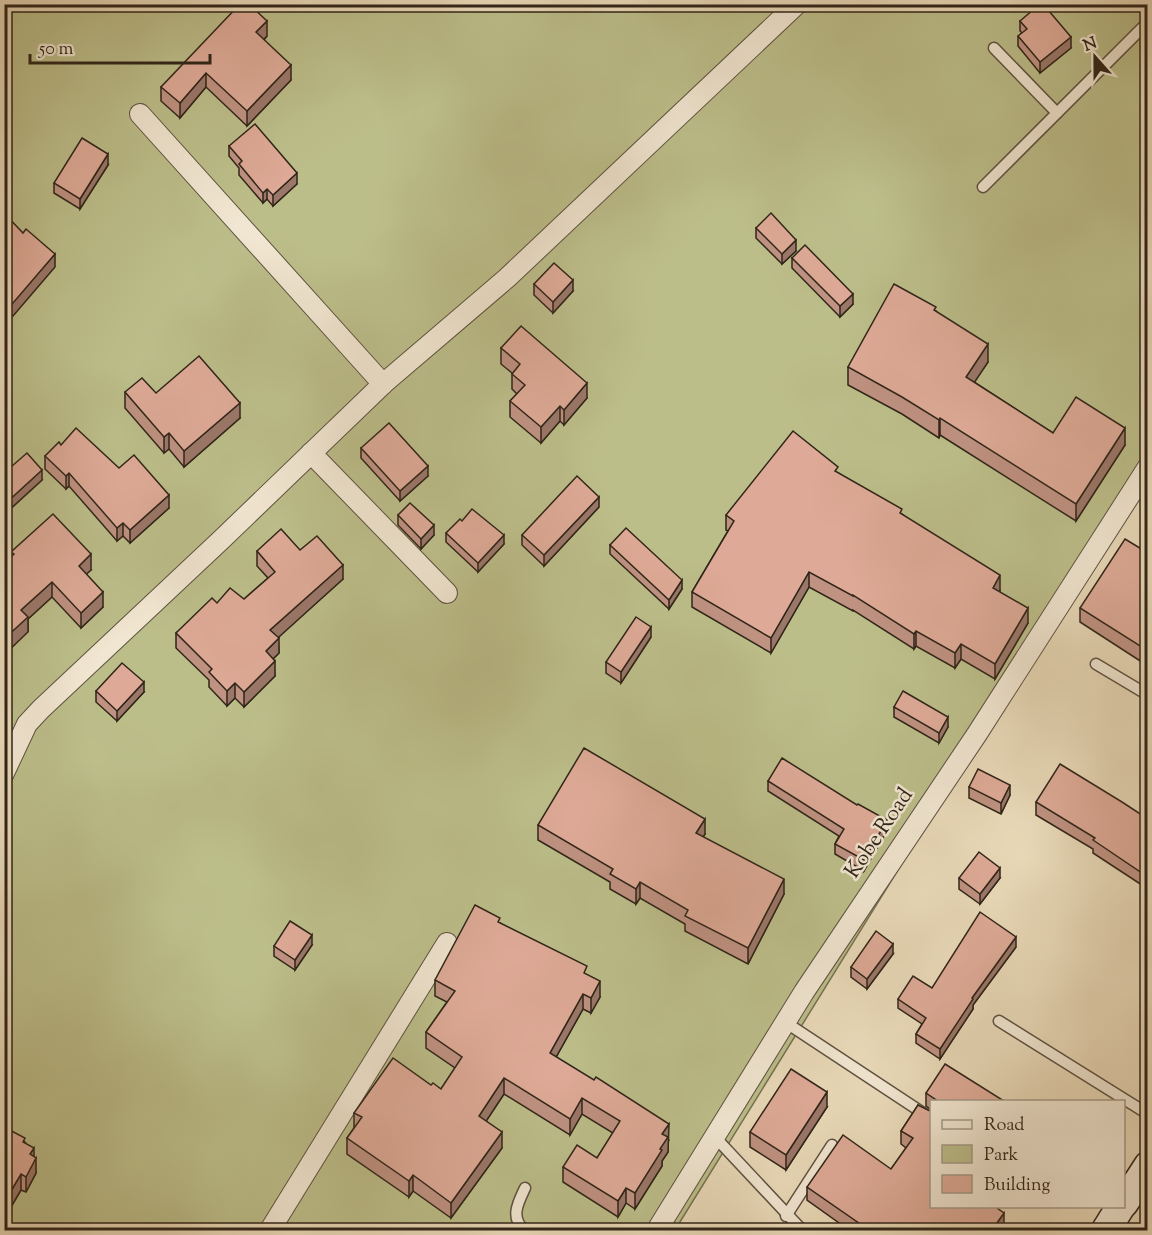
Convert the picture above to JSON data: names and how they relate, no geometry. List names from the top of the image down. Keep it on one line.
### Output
{"streets":{"street":["Kobe Road"]},"legend":["Road","Park","Building"],"scale_bar":"50 m","north":"top"}
